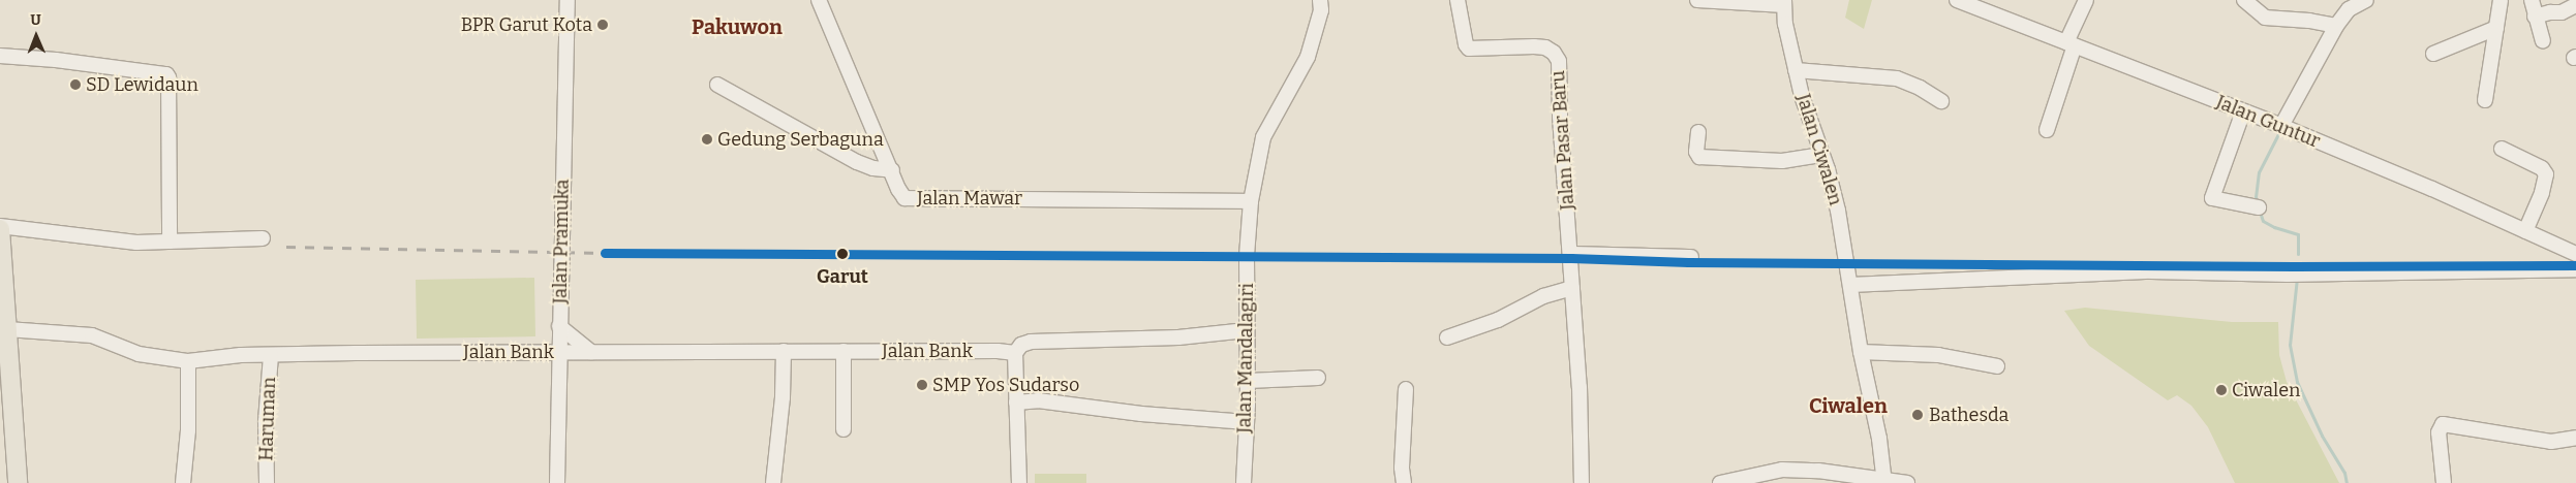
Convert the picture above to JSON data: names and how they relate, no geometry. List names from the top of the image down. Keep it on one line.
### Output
{"streets":{"street":["Jalan Guntur","Jalan Pasar Baru","Jalan Ciwalen","Jalan Mawar","Jalan Pramuka","Jalan Bank","Jalan Mandalagiri","Haruman"]},"crossings":[["Jalan Mawar","Jalan Mandalagiri"],["Jalan Pramuka","Jalan Bank"],["Jalan Bank","Haruman"]],"districts":["Pakuwon","Ciwalen"],"places":["BPR Garut Kota","SD Lewidaun","Gedung Serbaguna","Garut","SMP Yos Sudarso","Ciwalen","Bathesda"],"north":"top"}
